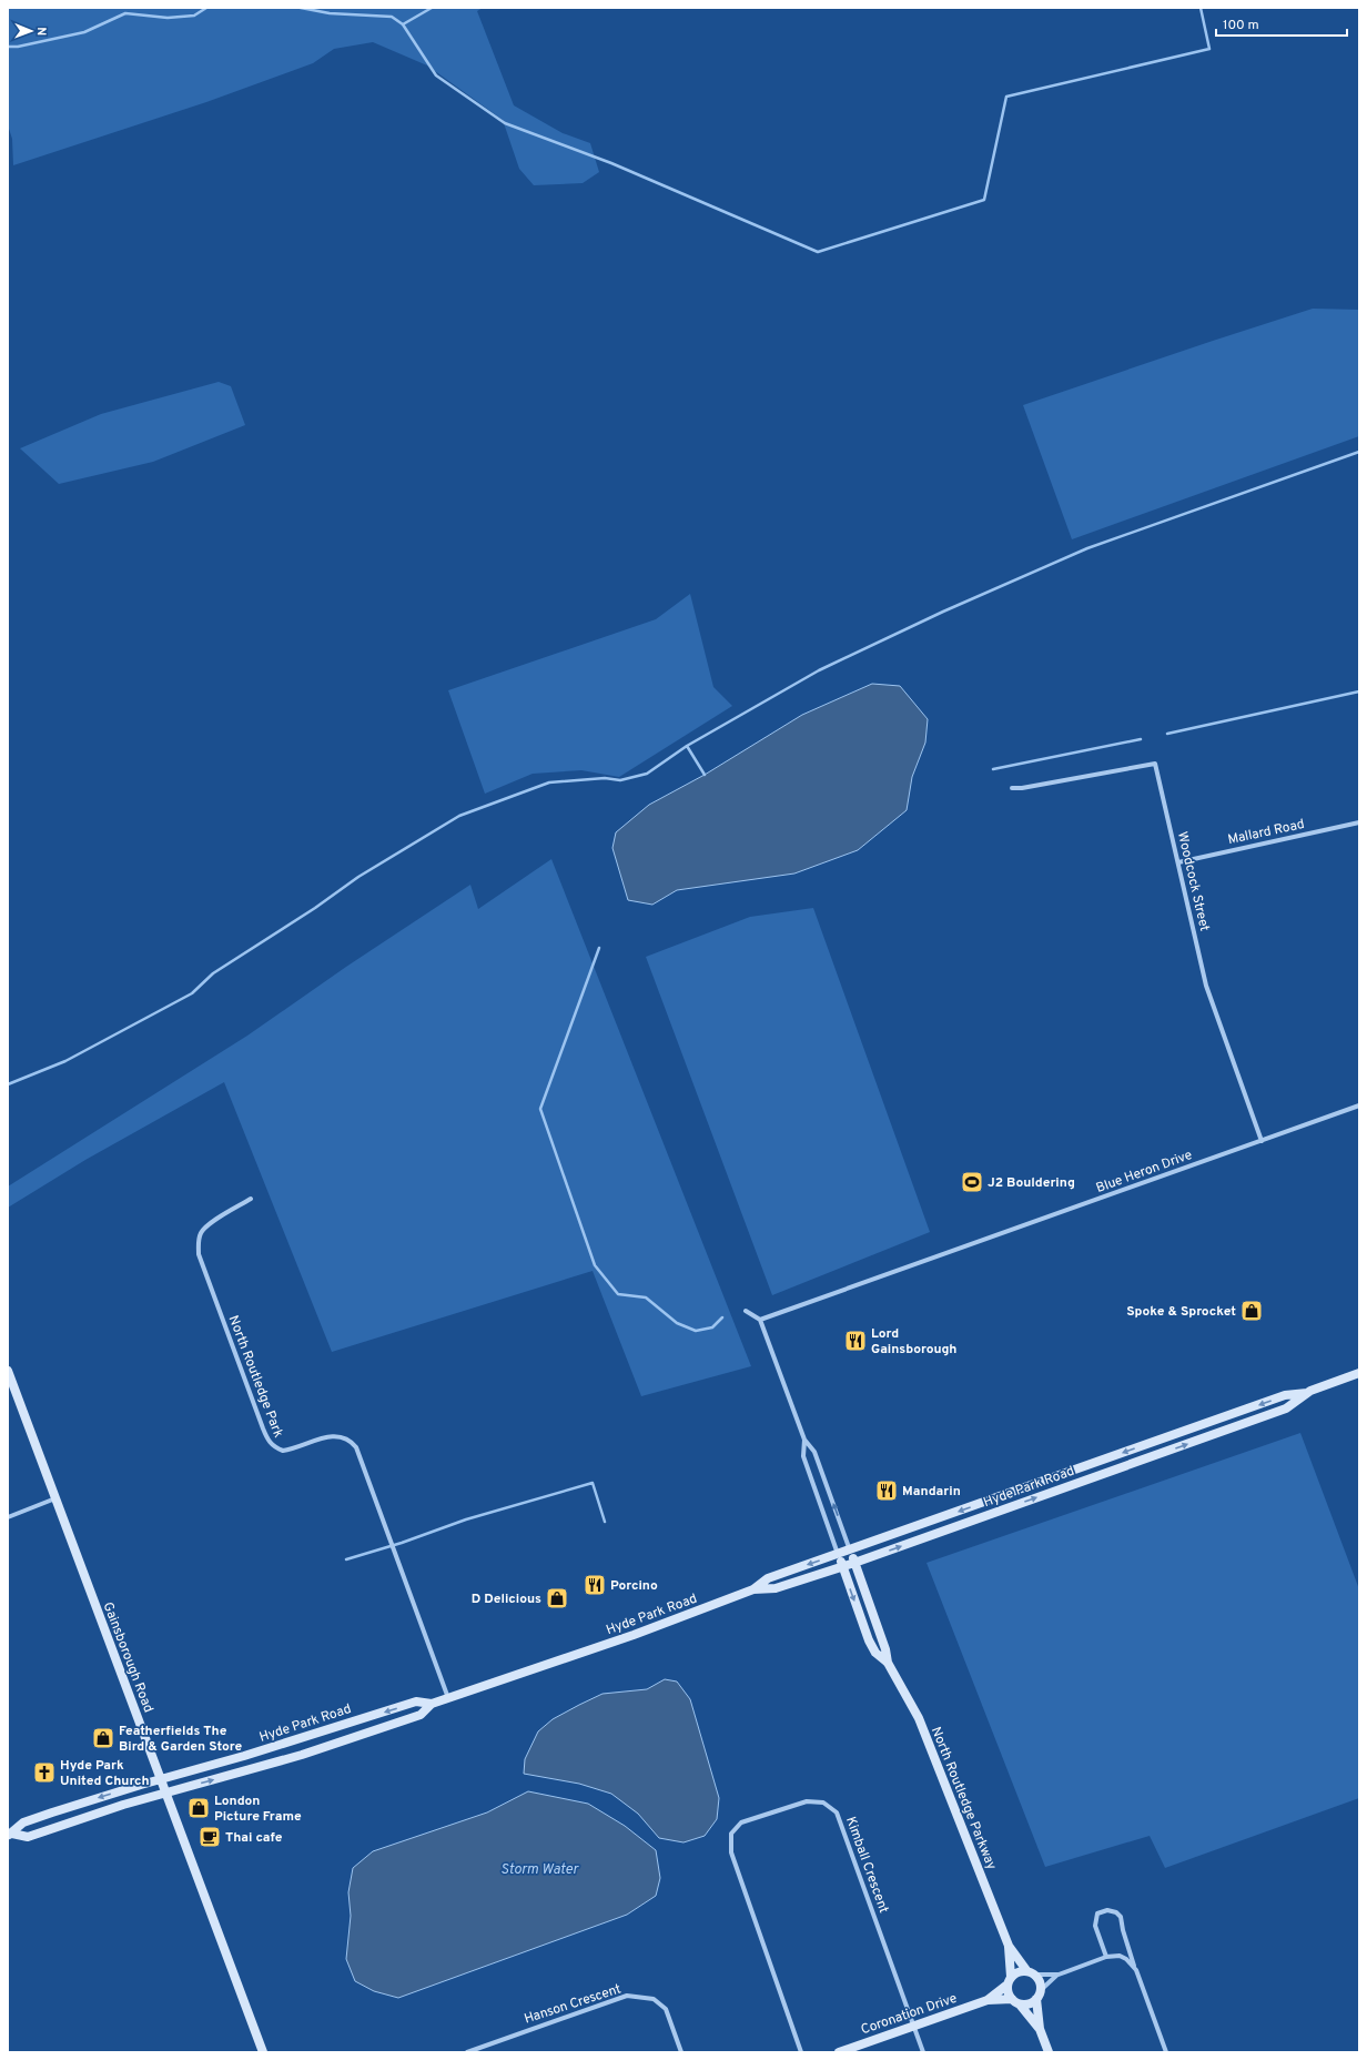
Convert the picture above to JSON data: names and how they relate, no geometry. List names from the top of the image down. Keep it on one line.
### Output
{"streets":{"main road":["Hyde Park Road","Gainsborough Road","North Routledge Parkway","Coronation Drive"],"street":["Mallard Road","Woodcock Street","Blue Heron Drive","North Routledge Park","Kimball Crescent","Hanson Crescent"]},"crossings":[["Mallard Road","Woodcock Street"],["Woodcock Street","Blue Heron Drive"],["North Routledge Park","Hyde Park Road"],["Hyde Park Road","Gainsborough Road"],["Hyde Park Road","North Routledge Parkway"],["North Routledge Parkway","Coronation Drive"],["Kimball Crescent","Coronation Drive"]],"water":["Storm Water"],"places":{"sports":["J2 Bouldering"],"shop":["Spoke & Sprocket","D Delicious","Featherfields The Bird & Garden Store","London Picture Frame"],"restaurant":["Lord Gainsborough","Mandarin","Porcino"],"church":["Hyde Park United Church"],"cafe":["Thai cafe"]},"scale_bar":"100 m","north":"right"}
